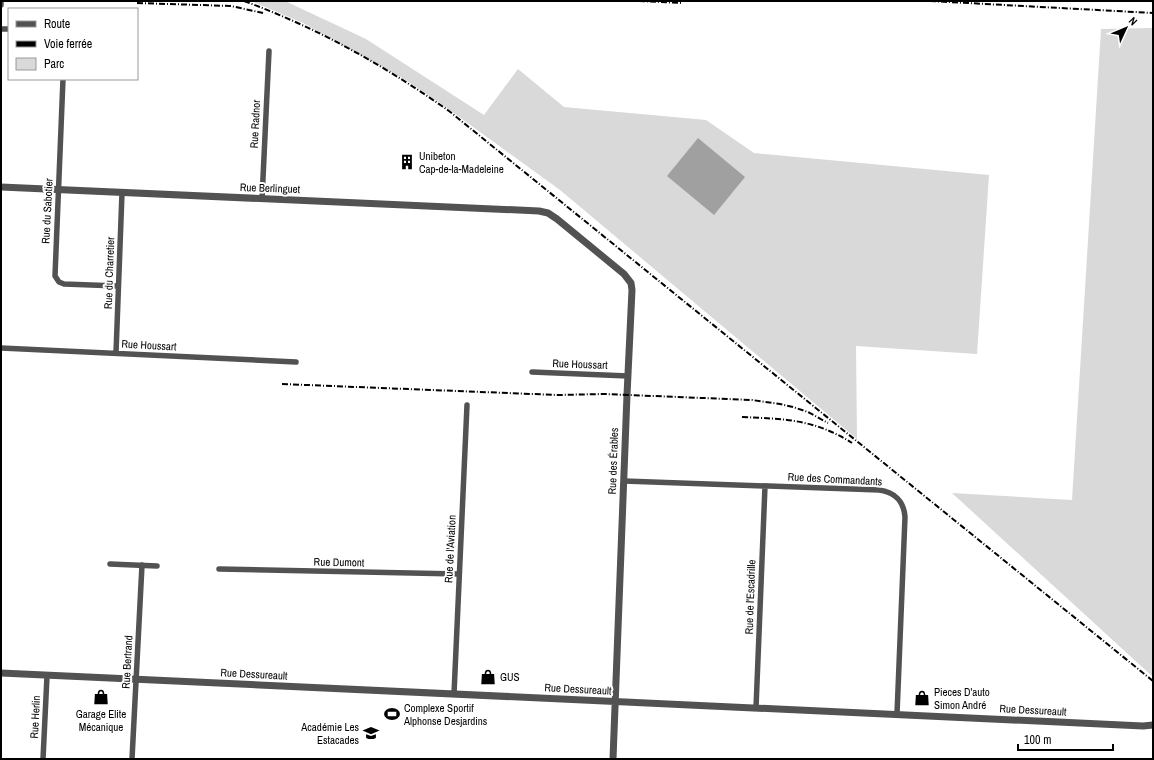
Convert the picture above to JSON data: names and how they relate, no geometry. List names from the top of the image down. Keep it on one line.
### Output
{"streets":{"street":["Rue Radnor","Rue Berlinguet","Rue du Sabotier","Rue du Charretier","Rue Houssart","Rue des Érables","Rue des Commandants","Rue de l'Aviation","Rue Dumont","Rue de l'Escadrille","Rue Bertrand","Rue Dessureault","Rue Herlin"]},"crossings":[["Rue Radnor","Rue Berlinguet"],["Rue Berlinguet","Rue du Sabotier"],["Rue Berlinguet","Rue du Charretier"],["Rue Berlinguet","Rue des Érables"],["Rue du Sabotier","Rue du Charretier"],["Rue du Charretier","Rue Houssart"],["Rue Houssart","Rue des Érables"],["Rue des Érables","Rue des Commandants"],["Rue des Érables","Rue Dessureault"],["Rue des Commandants","Rue de l'Escadrille"],["Rue des Commandants","Rue Dessureault"],["Rue de l'Aviation","Rue Dumont"],["Rue de l'Aviation","Rue Dessureault"],["Rue de l'Escadrille","Rue Dessureault"],["Rue Bertrand","Rue Dessureault"],["Rue Dessureault","Rue Herlin"]],"places":{"building":["Unibeton Cap-de-la-Madeleine"],"shop":["GUS","Garage Elite Mécanique","Pieces D'auto Simon André"],"sports":["Complexe Sportif Alphonse Desjardins"],"school or university":["Académie Les Estacades"]},"legend":["Route","Voie ferrée","Parc"],"scale_bar":"100 m","north":"top right"}
